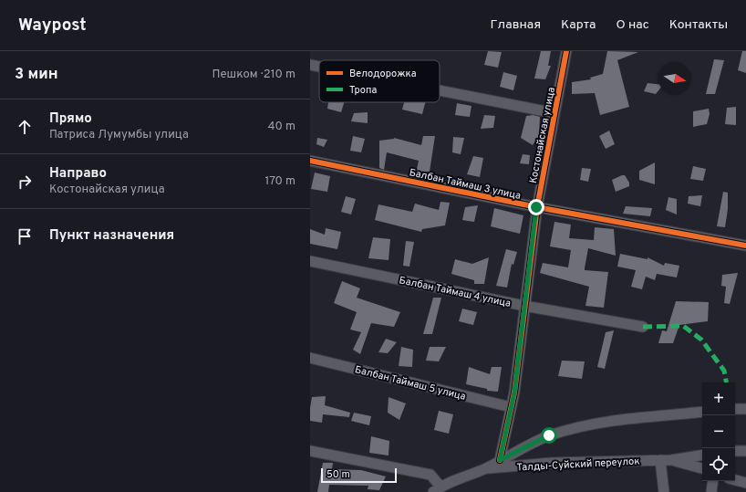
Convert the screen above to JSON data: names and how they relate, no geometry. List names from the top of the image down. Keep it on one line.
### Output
{"streets":{"street":["Костонайская улица","Балбан Таймаш 3 улица","Балбан Таймаш 4 улица","Балбан Таймаш 5 улица","Талды-Суйский переулок"]},"crossings":[["Костонайская улица","Балбан Таймаш 3 улица"],["Костонайская улица","Балбан Таймаш 4 улица"],["Костонайская улица","Балбан Таймаш 5 улица"]],"legend":["Велодорожка","Тропа"],"scale_bar":"50 m","north":"right","page":{"header":"Waypost","nav":["Главная","Карта","О нас","Контакты"],"heading":["3 мин","Пешком · 210 m"],"list":[["Прямо","Патриса Лумумбы улица","40 m"],["Направо","Костонайская улица","170 m"],"Пункт назначения"],"map_buttons":["+","−"],"scale":"50 m"}}
